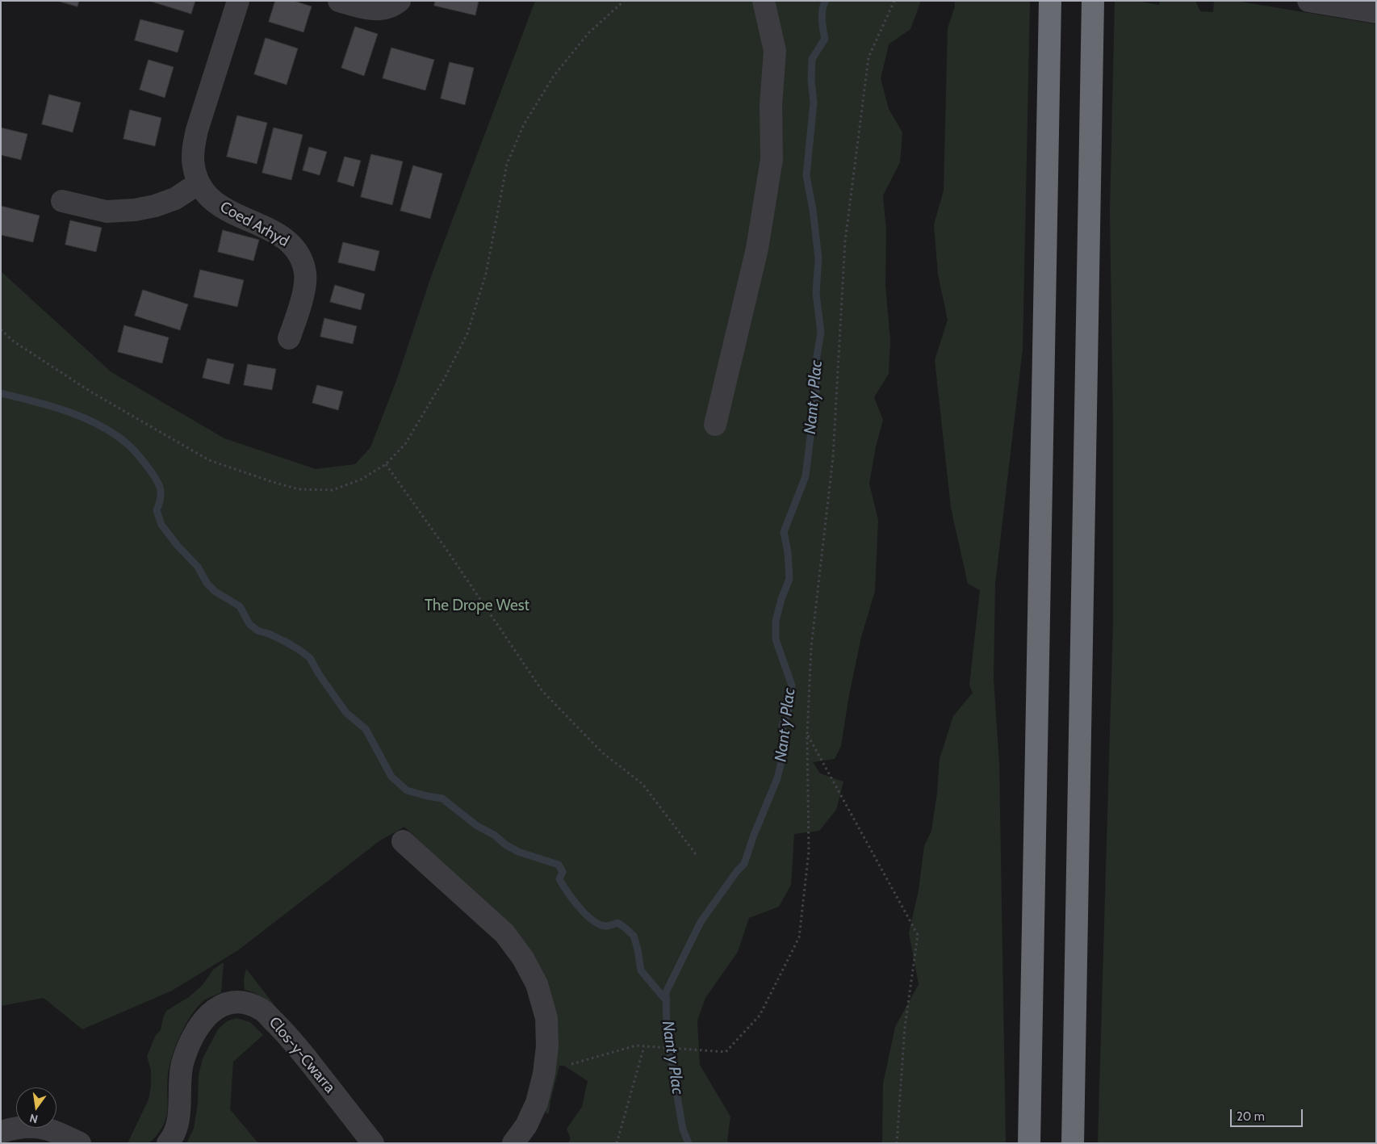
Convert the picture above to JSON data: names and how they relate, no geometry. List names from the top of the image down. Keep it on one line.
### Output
{"streets":{"street":["Coed Arhyd","Clos-y-Cwarra"]},"water":["Nant y Plac"],"parks":["The Drope West"],"scale_bar":"20 m","north":"bottom"}
